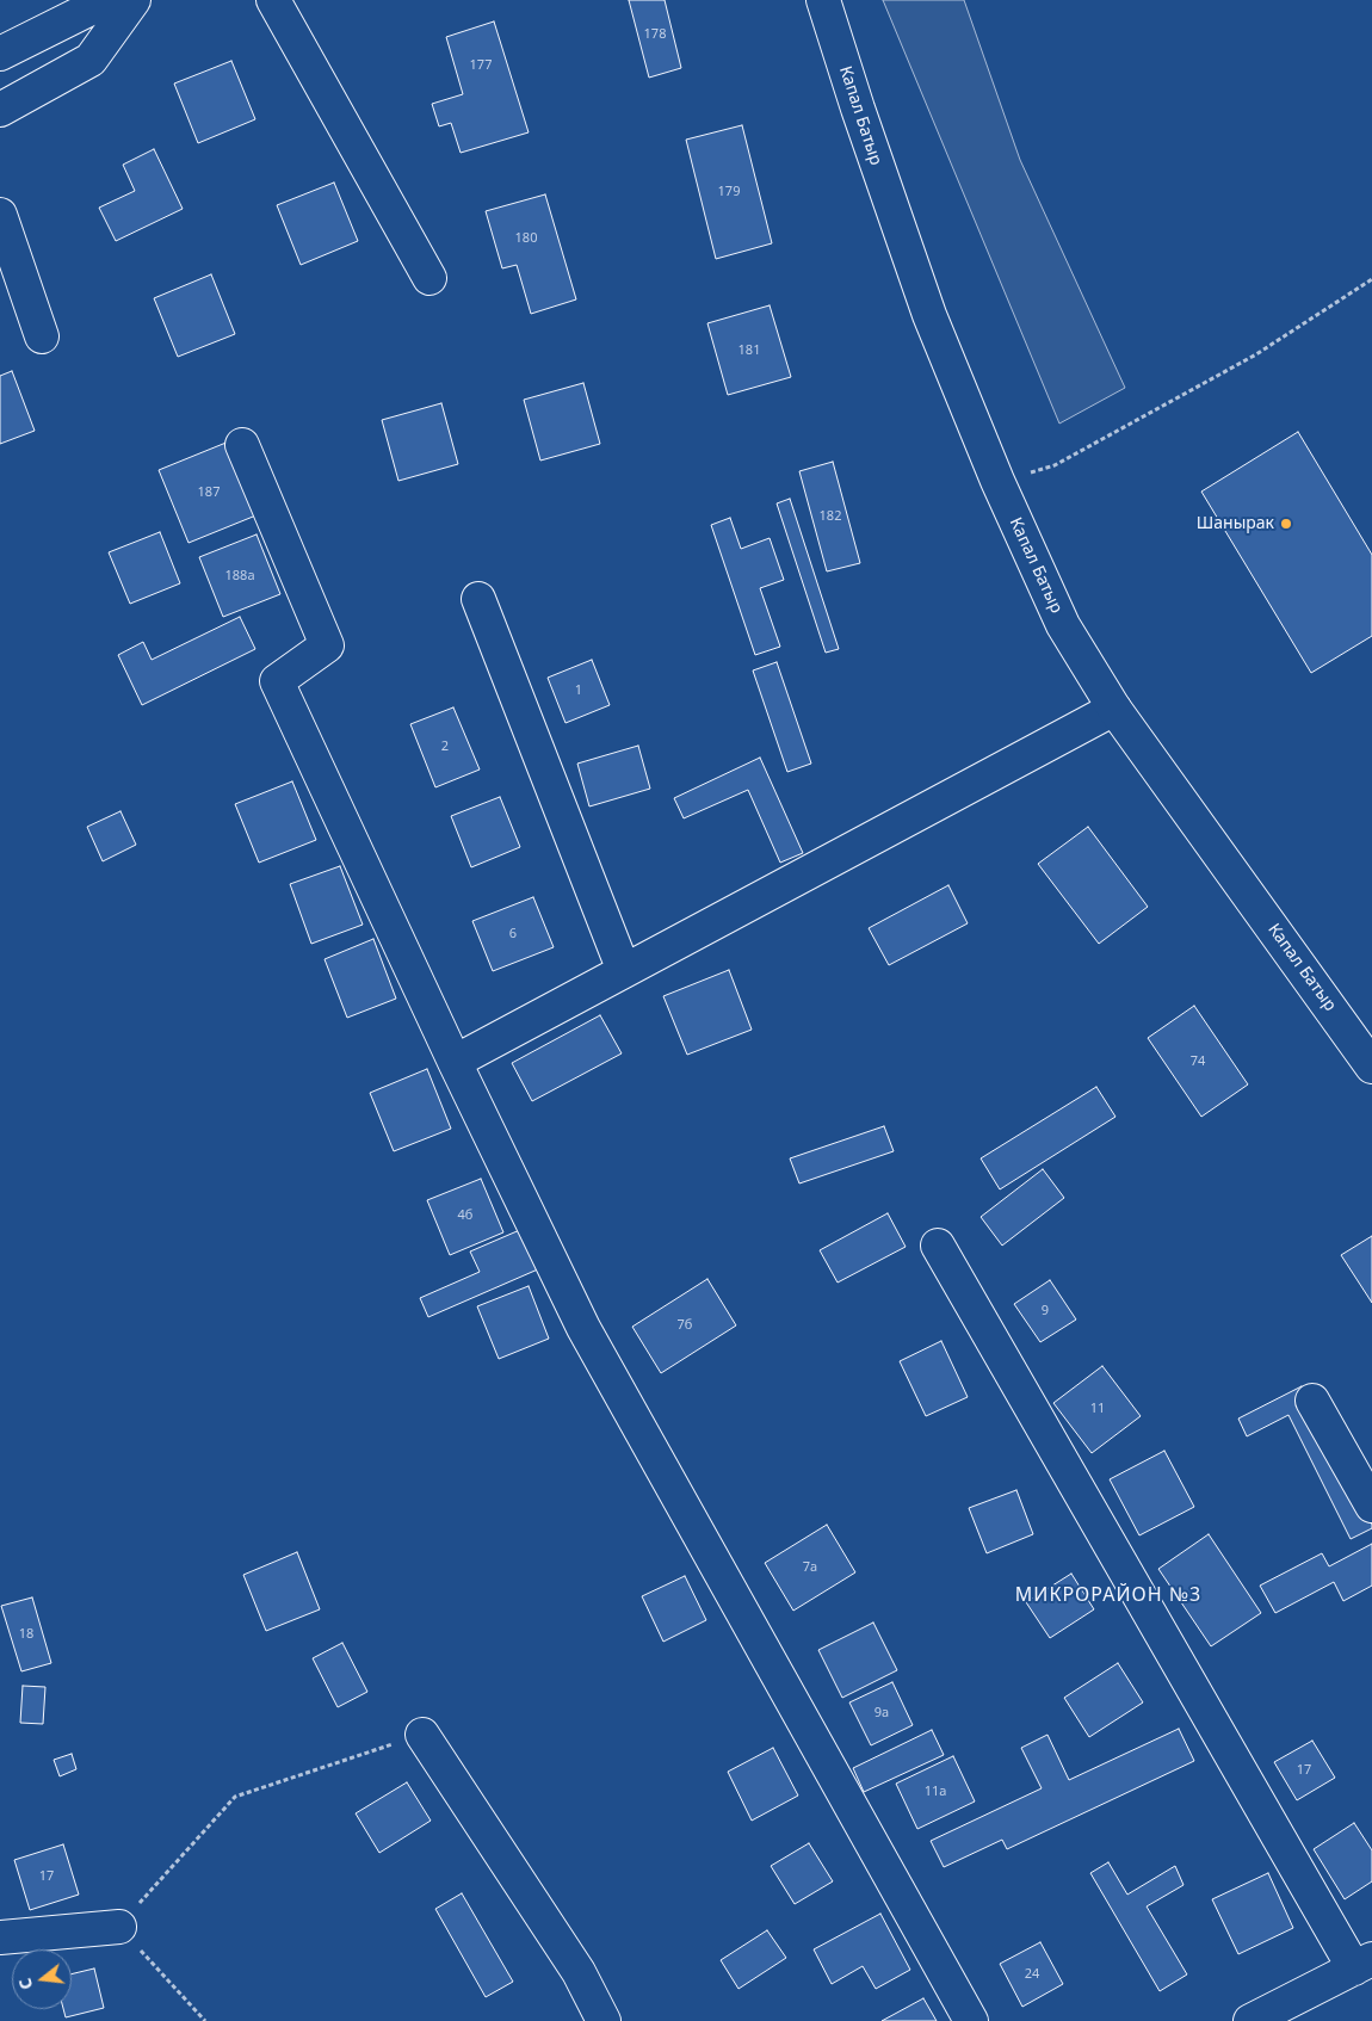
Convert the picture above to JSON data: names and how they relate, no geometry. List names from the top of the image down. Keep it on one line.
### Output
{"streets":{"street":["Капал Батыр"]},"districts":["МИКРОРАЙОН №3"],"places":["Шанырак"],"house_numbers":["178","177","179","180","181","187","182","188а","1","2","6","74","4б","9","7б","11","7а","18","9а","17","11а","17","24"],"north":"left"}
